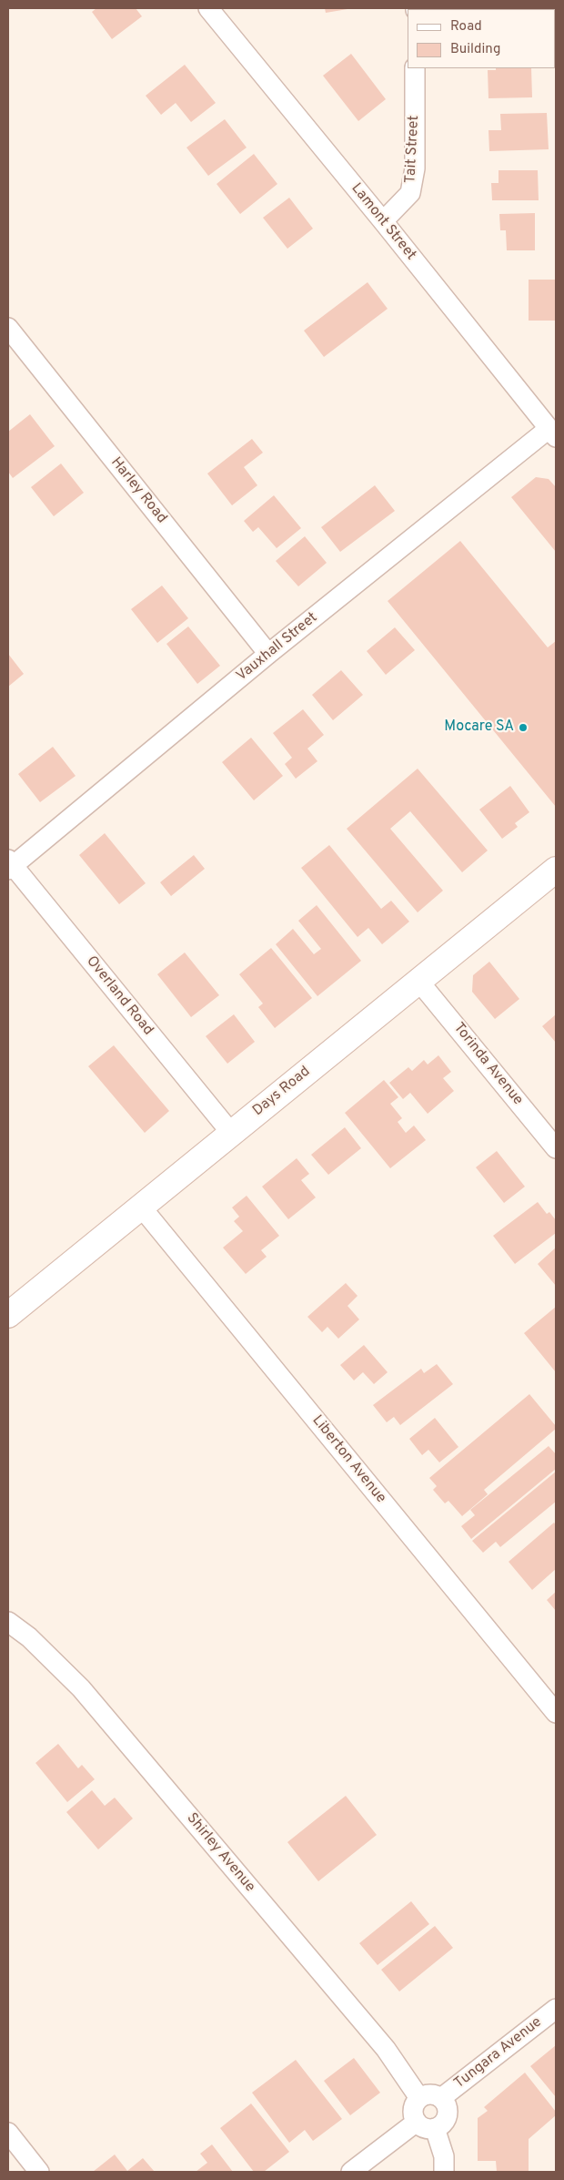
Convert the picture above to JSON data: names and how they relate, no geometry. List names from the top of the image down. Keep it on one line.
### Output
{"streets":{"main road":["Days Road"],"street":["Tait Street","Lamont Street","Harley Road","Vauxhall Street","Overland Road","Torinda Avenue","Liberton Avenue","Shirley Avenue","Tungara Avenue"]},"crossings":[["Tait Street","Lamont Street"],["Lamont Street","Vauxhall Street"],["Harley Road","Vauxhall Street"],["Vauxhall Street","Overland Road"],["Overland Road","Days Road"],["Torinda Avenue","Days Road"],["Days Road","Liberton Avenue"],["Shirley Avenue","Tungara Avenue"]],"places":["Mocare SA"],"legend":["Road","Building"]}
